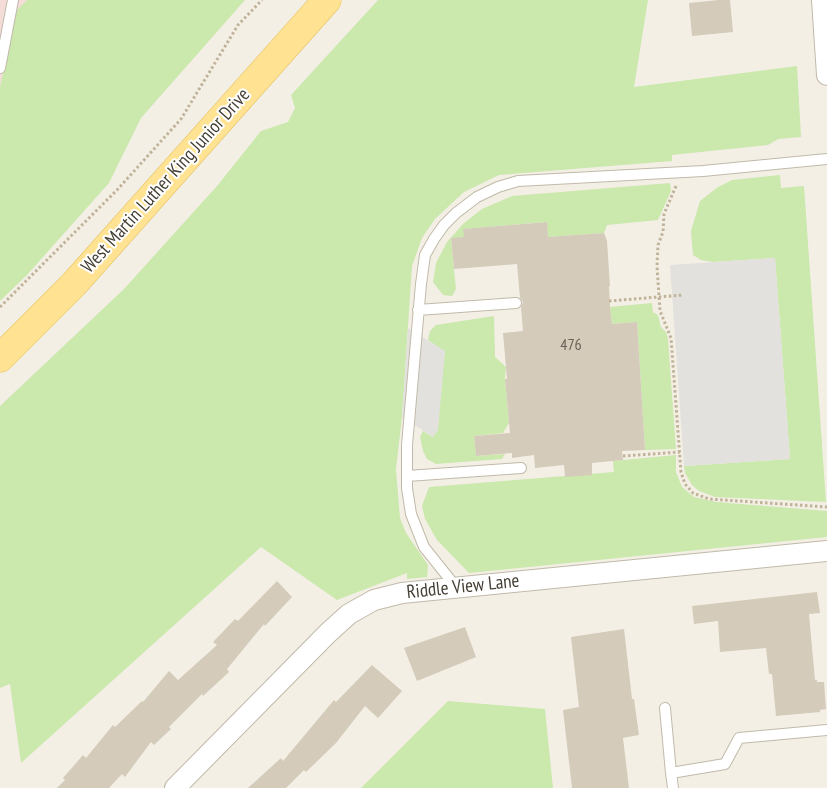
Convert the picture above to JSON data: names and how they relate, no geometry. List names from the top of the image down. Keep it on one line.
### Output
{"streets":{"main road":["West Martin Luther King Junior Drive"],"street":["Riddle View Lane"]},"house_numbers":["476"]}
